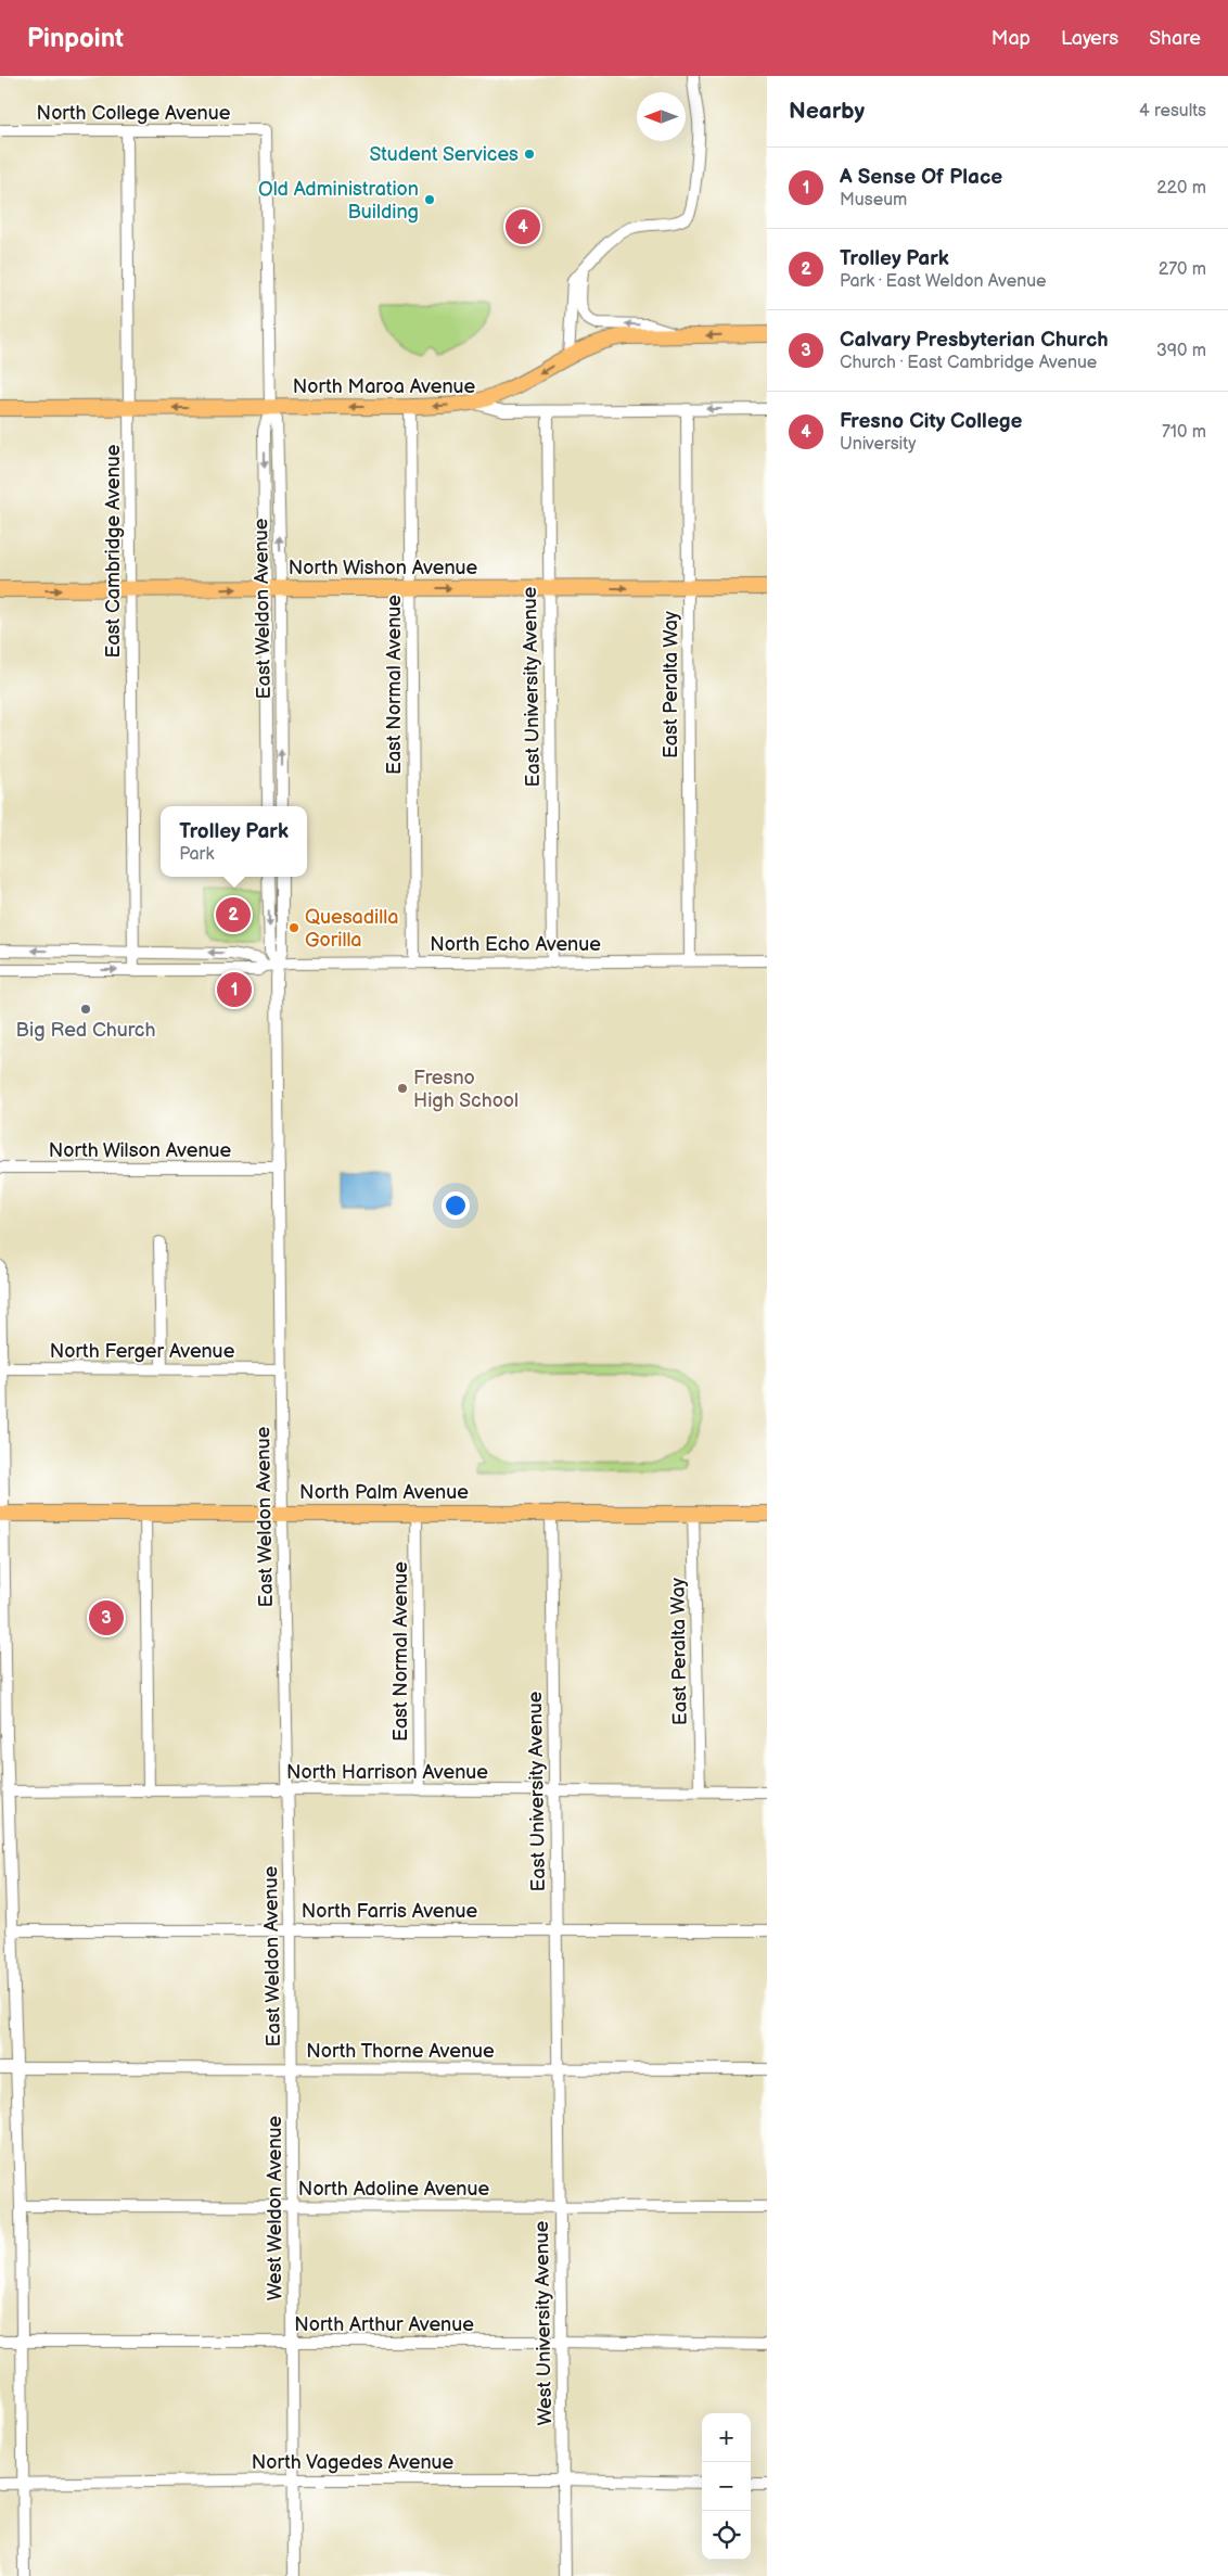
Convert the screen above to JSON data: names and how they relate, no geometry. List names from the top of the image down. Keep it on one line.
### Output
{"streets":{"main road":["North Maroa Avenue","North Wishon Avenue","North Palm Avenue"],"street":["North College Avenue","East Cambridge Avenue","East Weldon Avenue","East Normal Avenue","East Peralta Way","East University Avenue","North Echo Avenue","North Wilson Avenue","North Ferger Avenue","North Harrison Avenue","North Farris Avenue","North Thorne Avenue","North Adoline Avenue","West Weldon Avenue","West University Avenue","North Arthur Avenue","North Vagedes Avenue"]},"crossings":[["North College Avenue","East Cambridge Avenue"],["North College Avenue","East Weldon Avenue"],["North Maroa Avenue","East Cambridge Avenue"],["North Maroa Avenue","East Weldon Avenue"],["North Maroa Avenue","East Normal Avenue"],["North Maroa Avenue","East Peralta Way"],["North Maroa Avenue","East University Avenue"],["East Cambridge Avenue","North Wishon Avenue"],["East Cambridge Avenue","North Echo Avenue"],["North Wishon Avenue","East Weldon Avenue"],["North Wishon Avenue","East Normal Avenue"],["North Wishon Avenue","East Peralta Way"],["North Wishon Avenue","East University Avenue"],["East Weldon Avenue","North Echo Avenue"],["East Weldon Avenue","North Wilson Avenue"],["East Weldon Avenue","North Ferger Avenue"],["East Weldon Avenue","North Palm Avenue"],["East Weldon Avenue","North Harrison Avenue"],["East Weldon Avenue","North Farris Avenue"],["East Weldon Avenue","North Thorne Avenue"],["East Weldon Avenue","West Weldon Avenue"],["East Normal Avenue","North Echo Avenue"],["East Normal Avenue","North Palm Avenue"],["East Normal Avenue","North Harrison Avenue"],["East Peralta Way","North Echo Avenue"],["East Peralta Way","North Palm Avenue"],["East Peralta Way","North Harrison Avenue"],["East University Avenue","North Echo Avenue"],["East University Avenue","North Palm Avenue"],["East University Avenue","North Harrison Avenue"],["East University Avenue","North Farris Avenue"],["East University Avenue","North Thorne Avenue"],["East University Avenue","West University Avenue"],["North Thorne Avenue","West Weldon Avenue"],["North Thorne Avenue","West University Avenue"],["North Adoline Avenue","West Weldon Avenue"],["North Adoline Avenue","West University Avenue"],["West Weldon Avenue","North Arthur Avenue"],["West Weldon Avenue","North Vagedes Avenue"],["West University Avenue","North Arthur Avenue"],["West University Avenue","North Vagedes Avenue"]],"one_way":["North Maroa Avenue","North Wishon Avenue"],"places":["Student Services","Old Administration Building","Quesadilla Gorilla","Big Red Church","Fresno High School"],"north":"left","page":{"header":"Pinpoint","nav":["Map","Layers","Share"],"heading":["Nearby","4 results"],"list":[{"mark":"1","name":"A Sense Of Place","note":"Museum","value":"220 m"},{"mark":"2","name":"Trolley Park","note":"Park · East Weldon Avenue","value":"270 m"},{"mark":"3","name":"Calvary Presbyterian Church","note":"Church · East Cambridge Avenue","value":"390 m"},{"mark":"4","name":"Fresno City College","note":"University","value":"710 m"}],"pins":["4","2","1","3"],"popup":["Trolley Park","Park"],"map_buttons":["+","−"]}}
